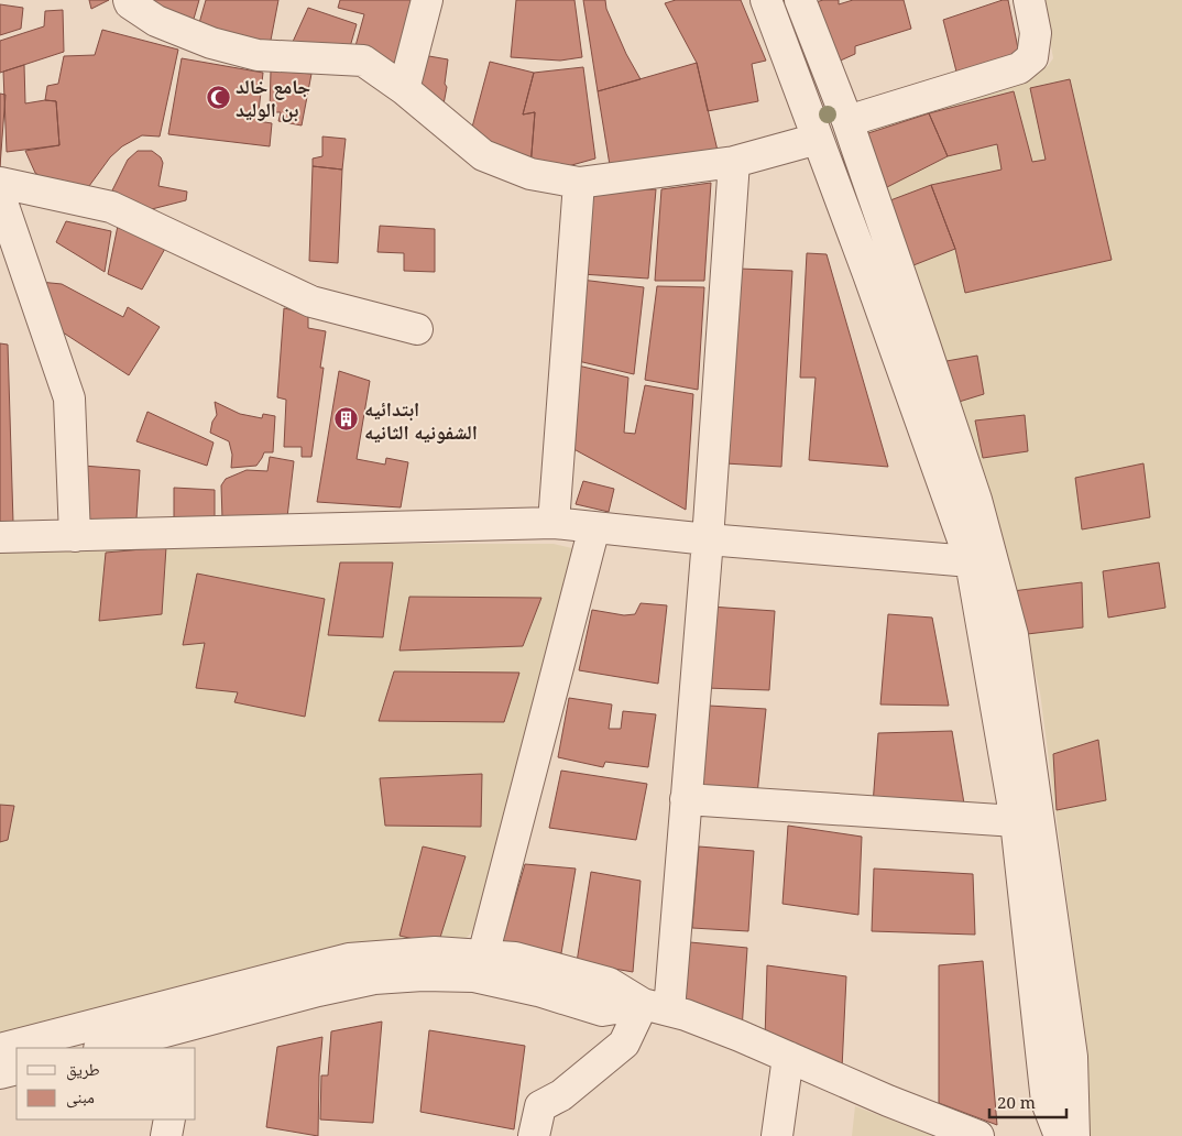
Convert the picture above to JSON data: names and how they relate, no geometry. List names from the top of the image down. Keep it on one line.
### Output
{"places":{"mosque":["جامع خالد بن الوليد"],"building":["ابتدائيه الشفونيه الثانيه"]},"legend":["طريق","مبنى"],"scale_bar":"20 m"}
